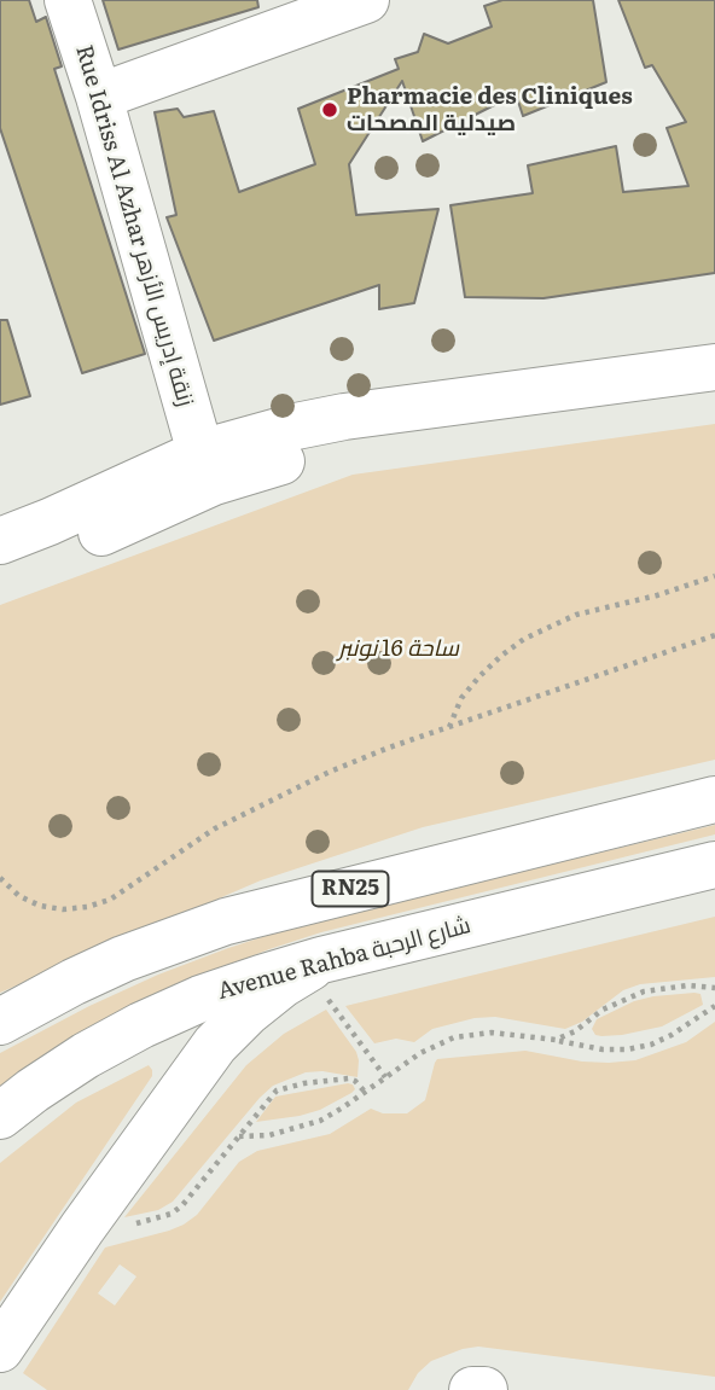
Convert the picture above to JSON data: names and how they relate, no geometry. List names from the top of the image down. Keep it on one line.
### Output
{"streets":{"main road":["Rue Idriss Al Azhar زنقة إدريس الأزهر","RN25","Avenue Rahba شارع الرحبة"]},"parks":["ساحة 16 نونبر"],"places":["Pharmacie des Cliniques صيدلية المصحات"]}
